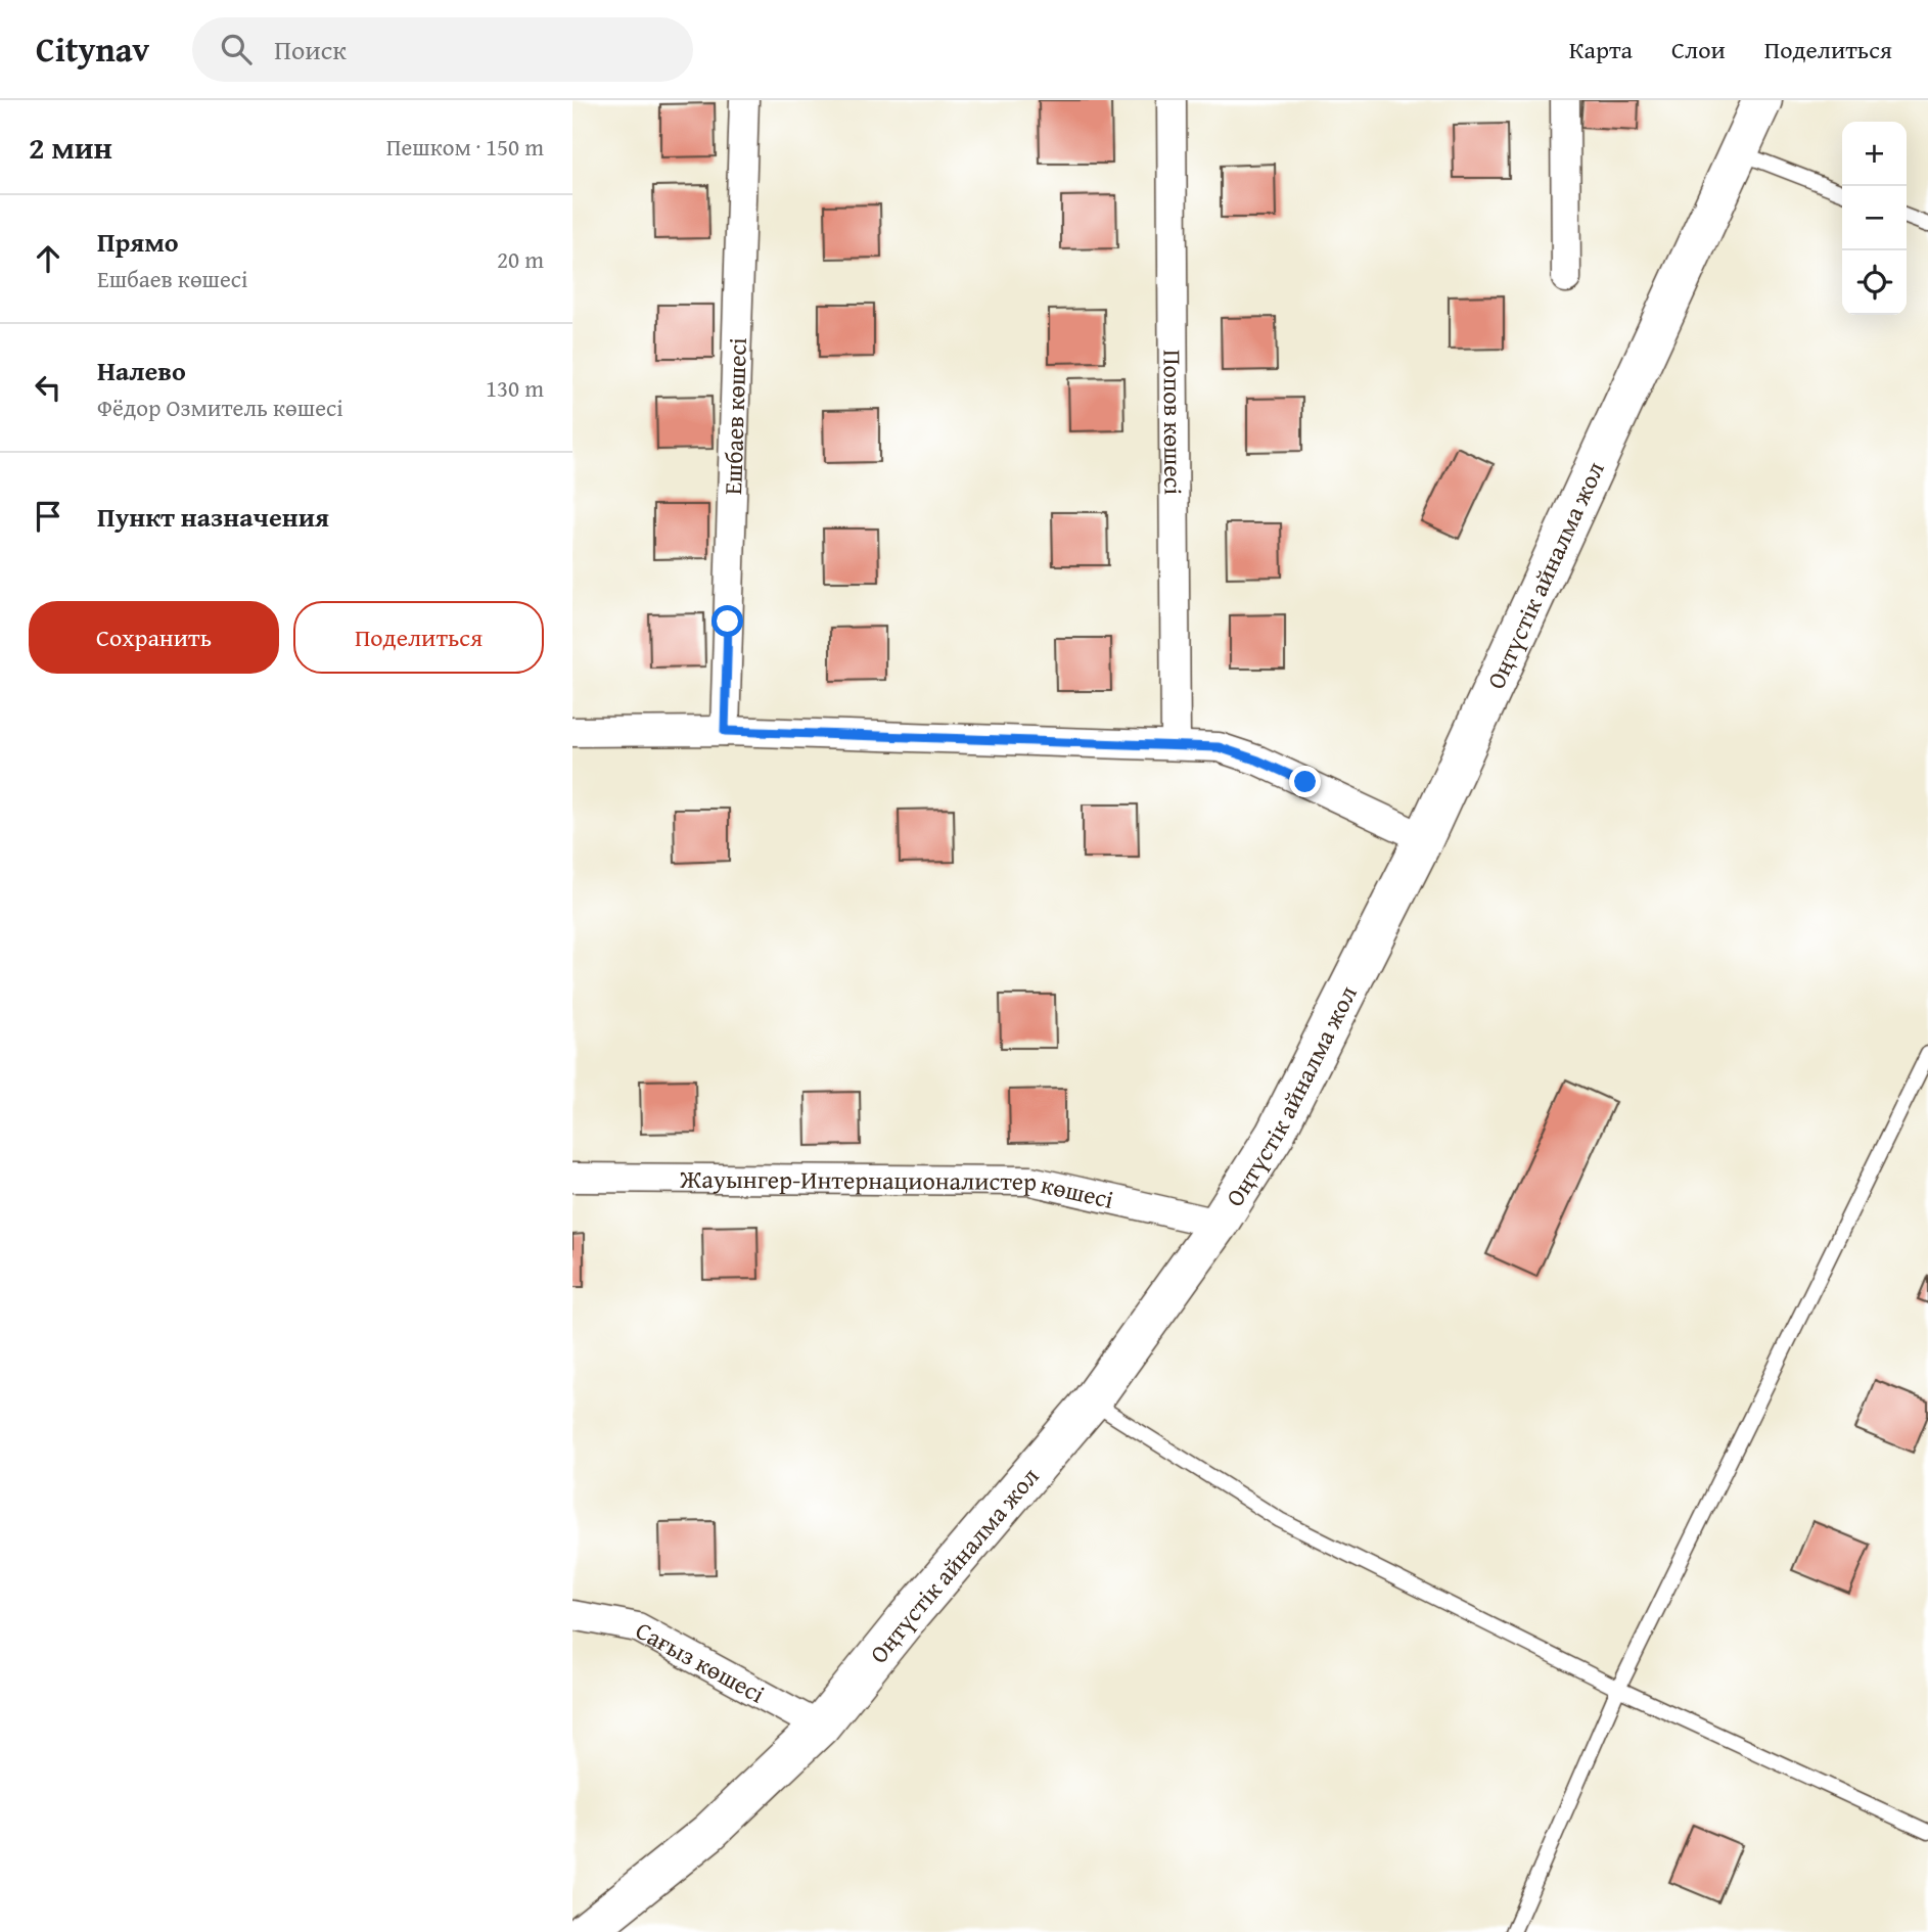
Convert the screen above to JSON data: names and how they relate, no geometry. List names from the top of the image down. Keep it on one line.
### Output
{"streets":{"highway":["Оңтүстік айналма жол"],"street":["Ешбаев көшесі","Попов көшесі","Жауынгер-Интернационалистер көшесі","Сағыз көшесі"]},"crossings":[["Оңтүстік айналма жол","Жауынгер-Интернационалистер көшесі"],["Оңтүстік айналма жол","Сағыз көшесі"]],"page":{"header":"Citynav","search":"Поиск","nav":["Карта","Слои","Поделиться"],"heading":["2 мин","Пешком · 150 m"],"map_buttons":["+","−"],"list":[["Прямо","Ешбаев көшесі","20 m"],["Налево","Фёдор Озмитель көшесі","130 m"],"Пункт назначения"],"buttons":["Сохранить","Поделиться"]}}
